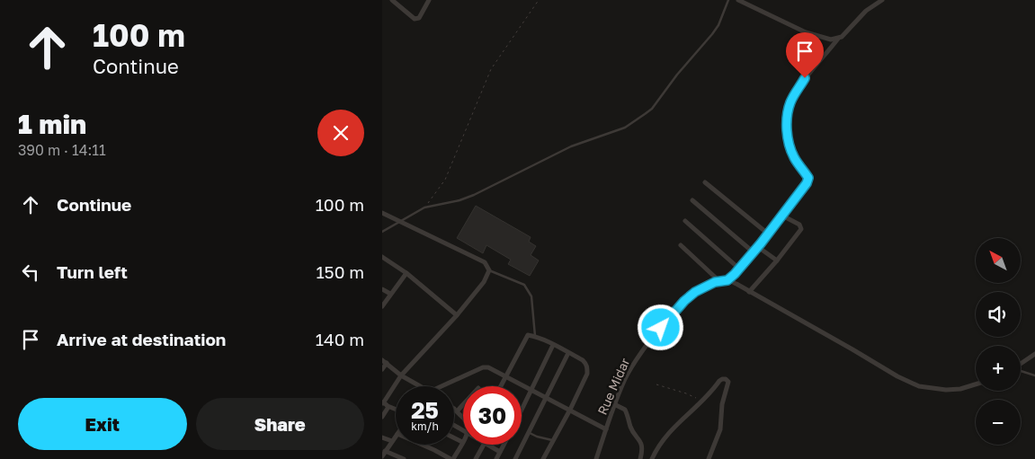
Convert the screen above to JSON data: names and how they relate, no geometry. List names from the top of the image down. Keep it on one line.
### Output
{"streets":{"street":["Rue Midar"]},"north":"top left","page":{"turn":["100 m","Continue"],"heading":["1 min","390 m · 14:11"],"list":[{"name":"Continue","value":"100 m"},{"name":"Turn left","value":"150 m"},{"name":"Arrive at destination","value":"140 m"}],"map_buttons":["+","−"],"speed":"25 km/h","limit":"30","buttons":["Exit","Share"]}}
